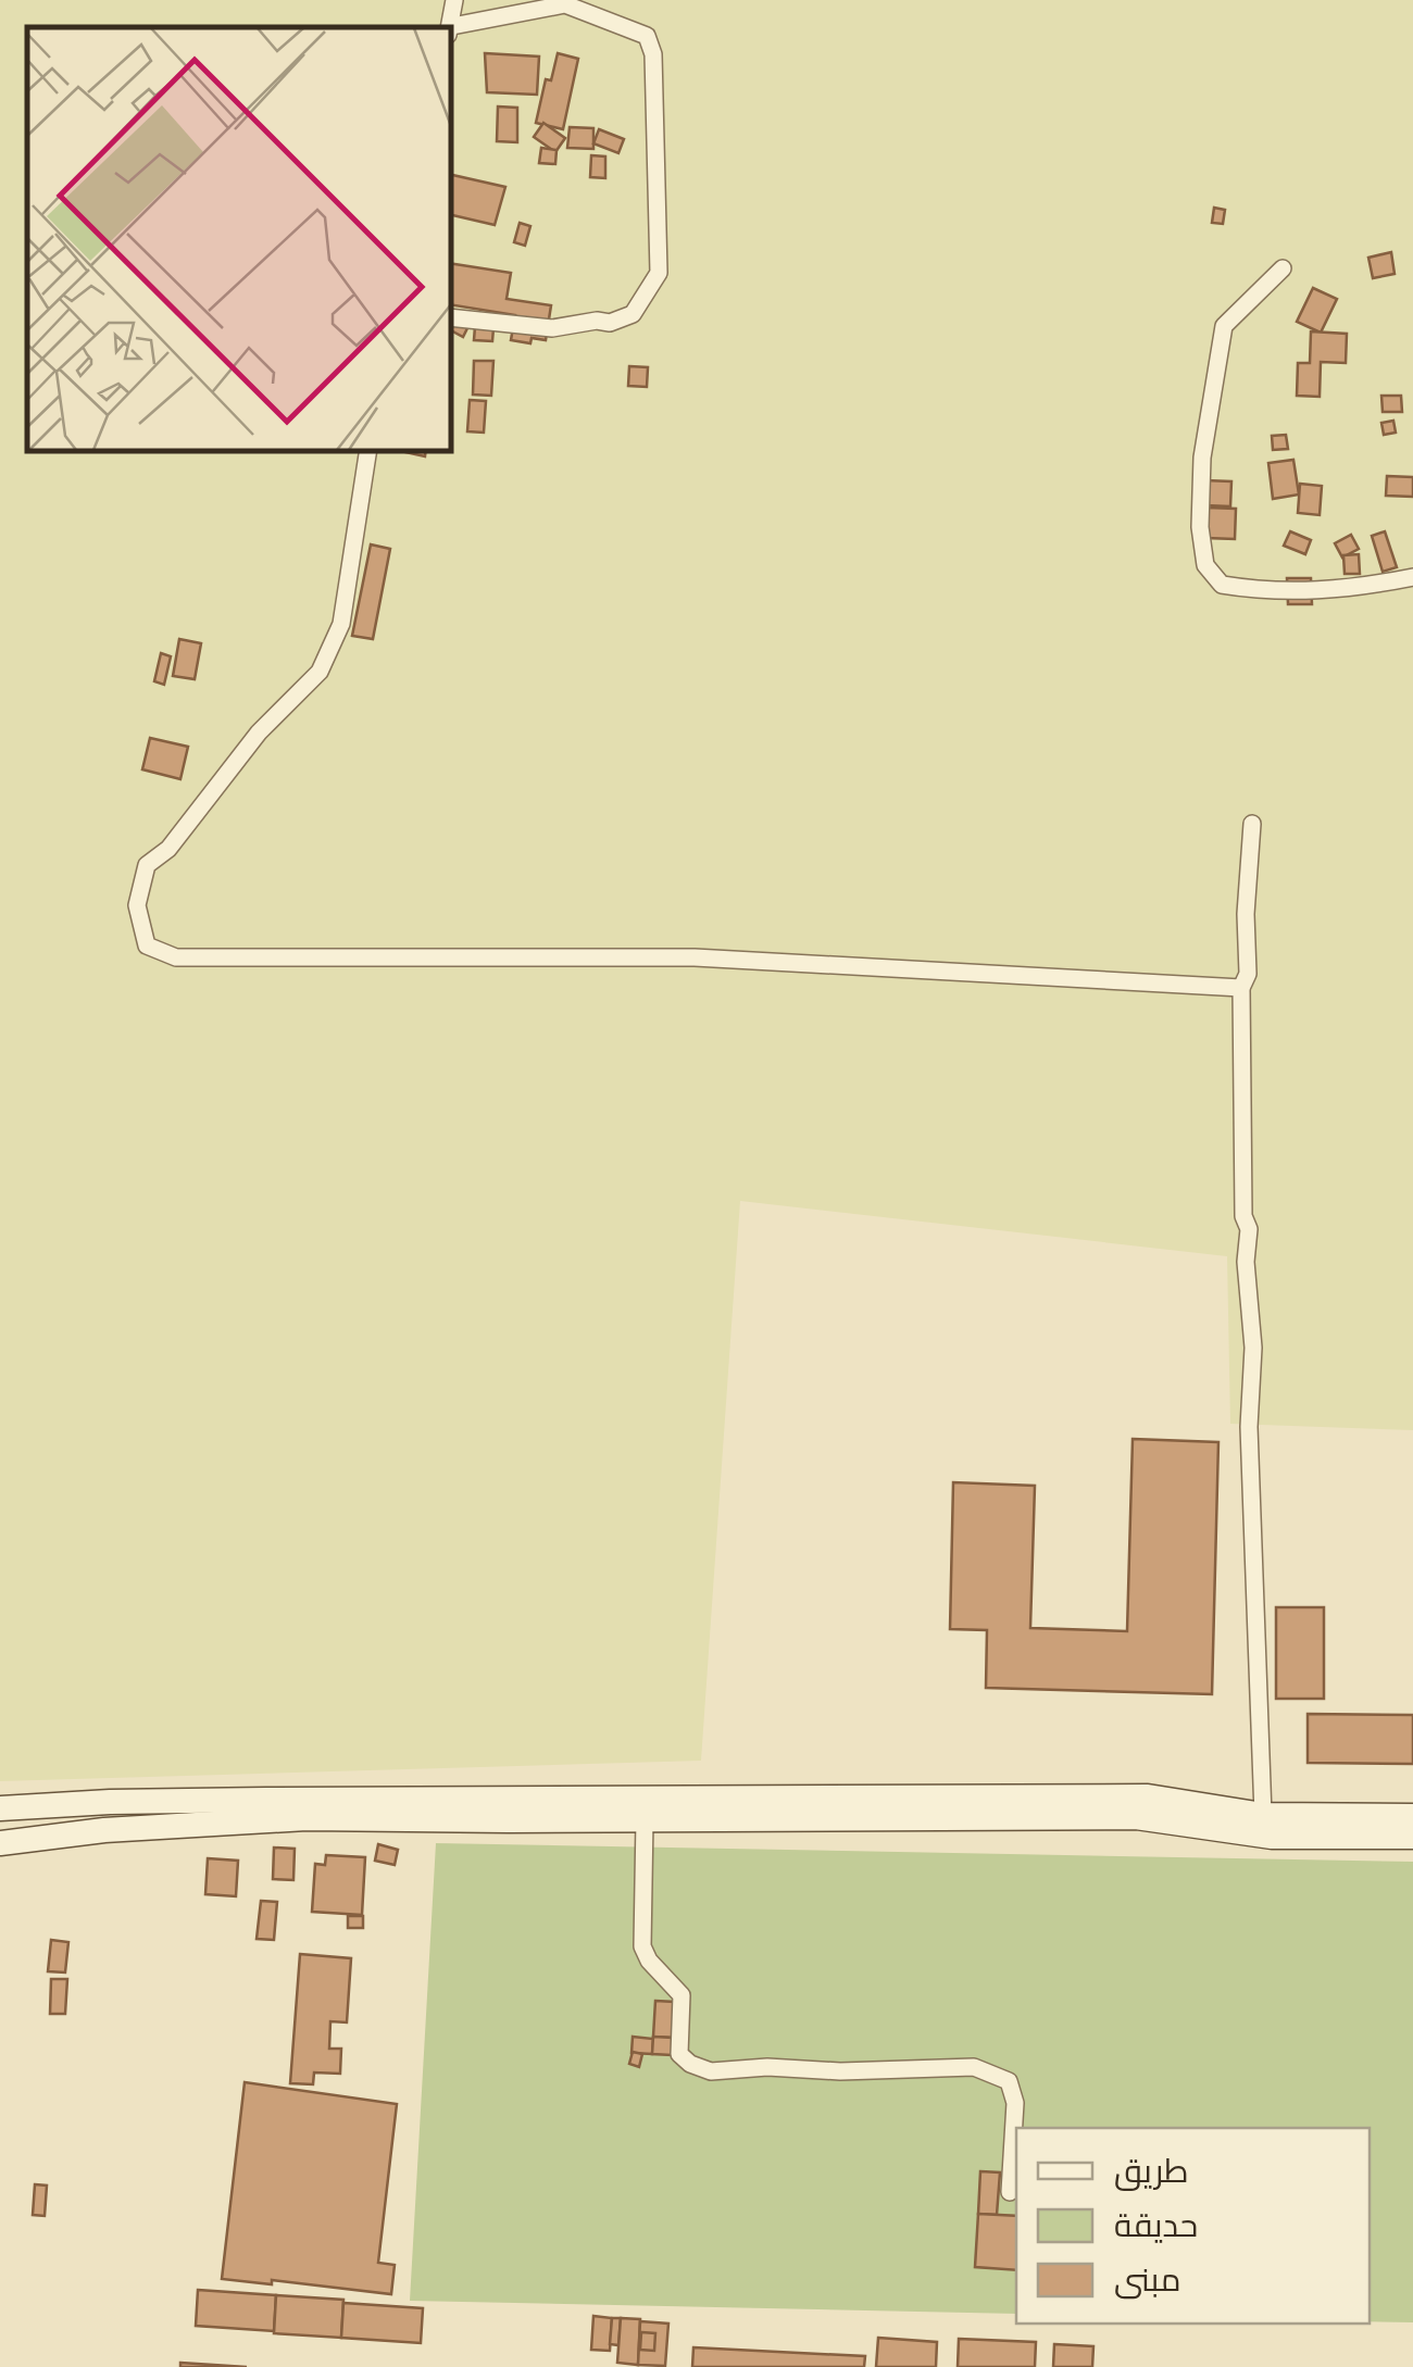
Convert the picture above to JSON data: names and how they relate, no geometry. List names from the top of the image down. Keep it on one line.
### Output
{"legend":["طريق","حديقة","مبنى"]}
